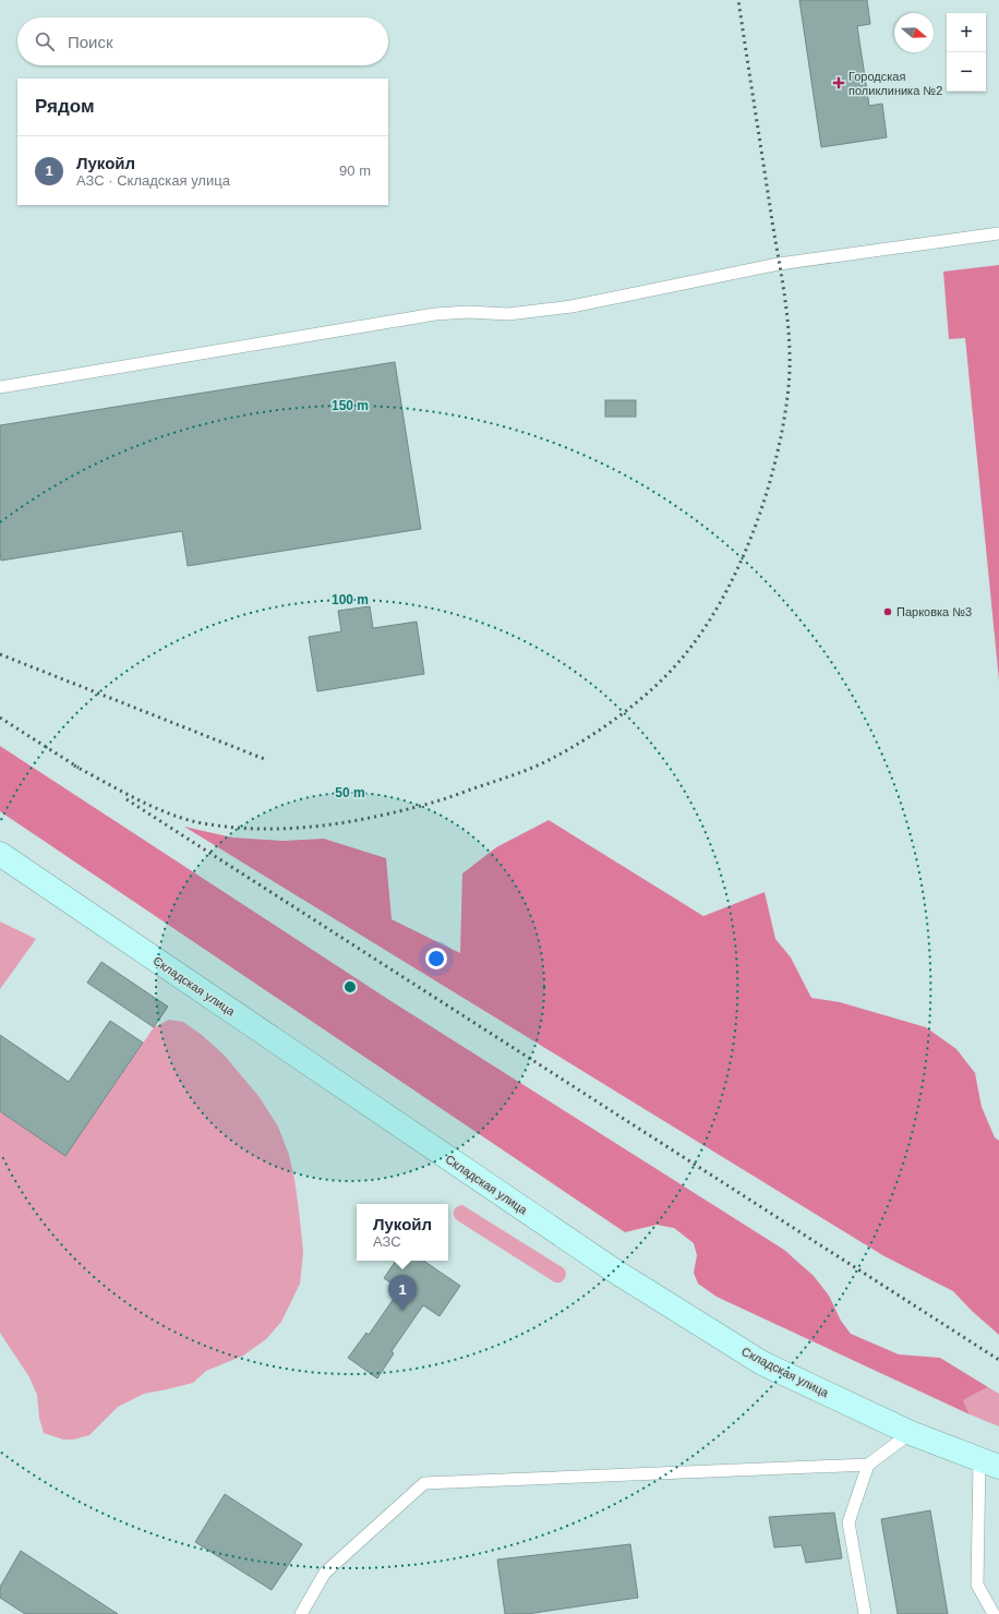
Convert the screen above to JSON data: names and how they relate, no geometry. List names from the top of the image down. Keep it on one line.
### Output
{"streets":{"street":["Складская улица"]},"places":{"health":["Городская поликлиника №2"],"other":["Парковка №3"]},"north":"right","page":{"map_buttons":["+","−"],"search":"Поиск","heading":"Рядом","list":[{"mark":"1","name":"Лукойл","note":"АЗС · Складская улица","value":"90 m"}],"popup":["Лукойл","АЗС"],"pins":"1"},"rings":["150 m","100 m","50 m"]}
